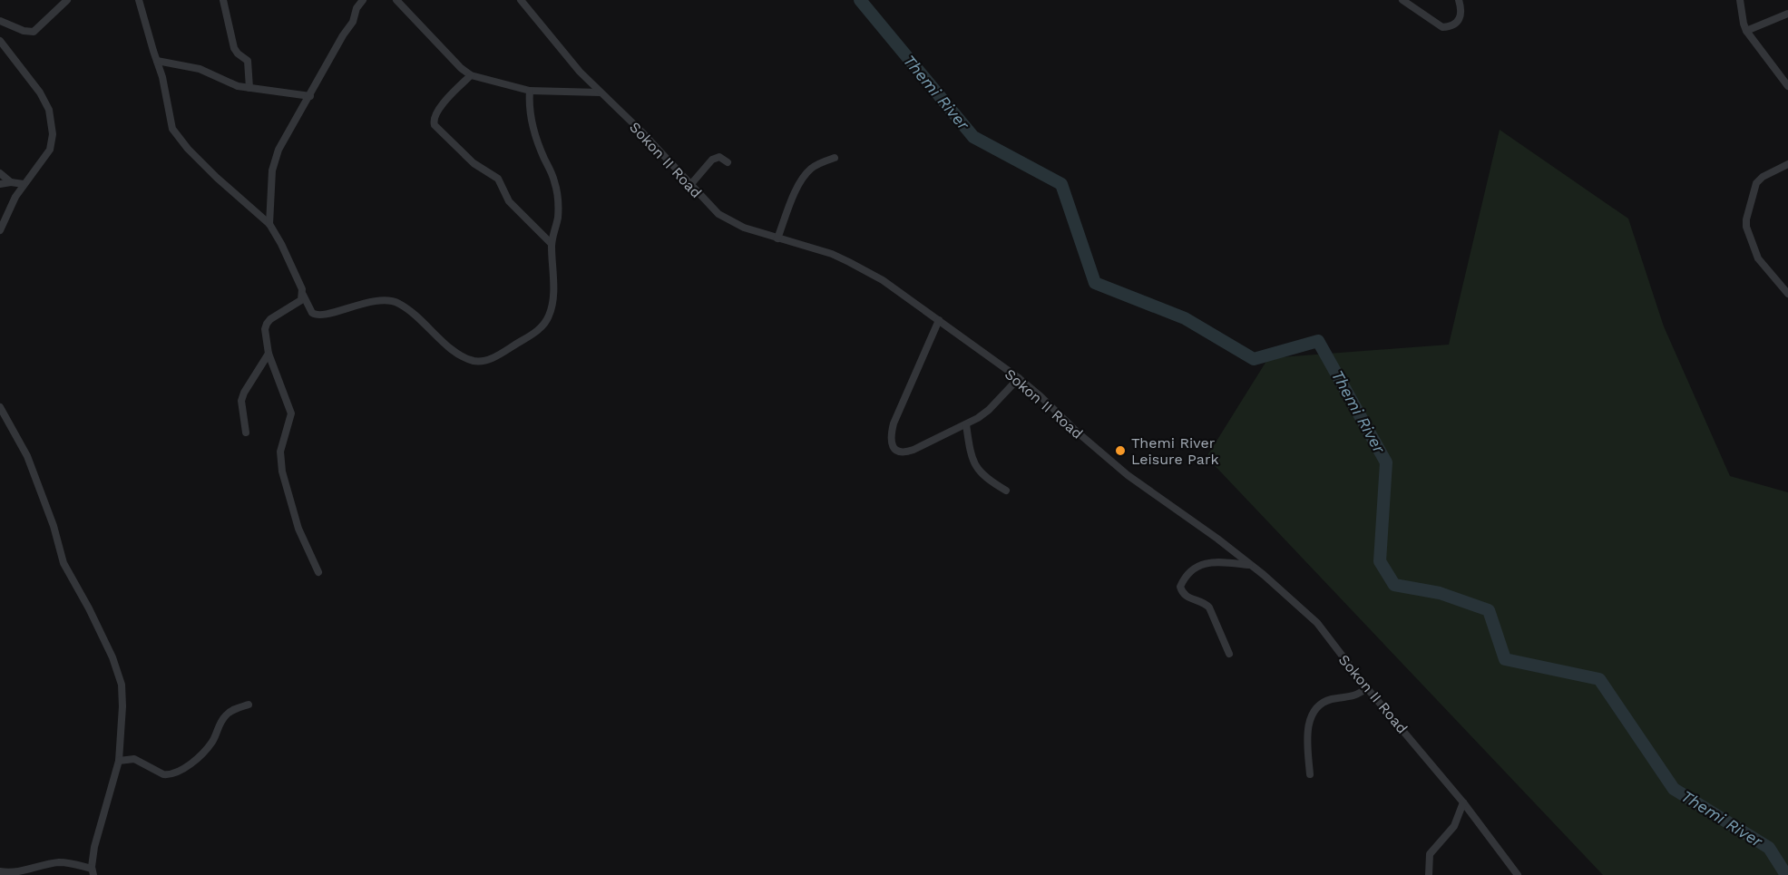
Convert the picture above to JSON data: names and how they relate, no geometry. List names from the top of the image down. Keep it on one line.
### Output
{"streets":{"street":["Sokon II Road"]},"water":["Themi River"],"places":["Themi River Leisure Park"]}
